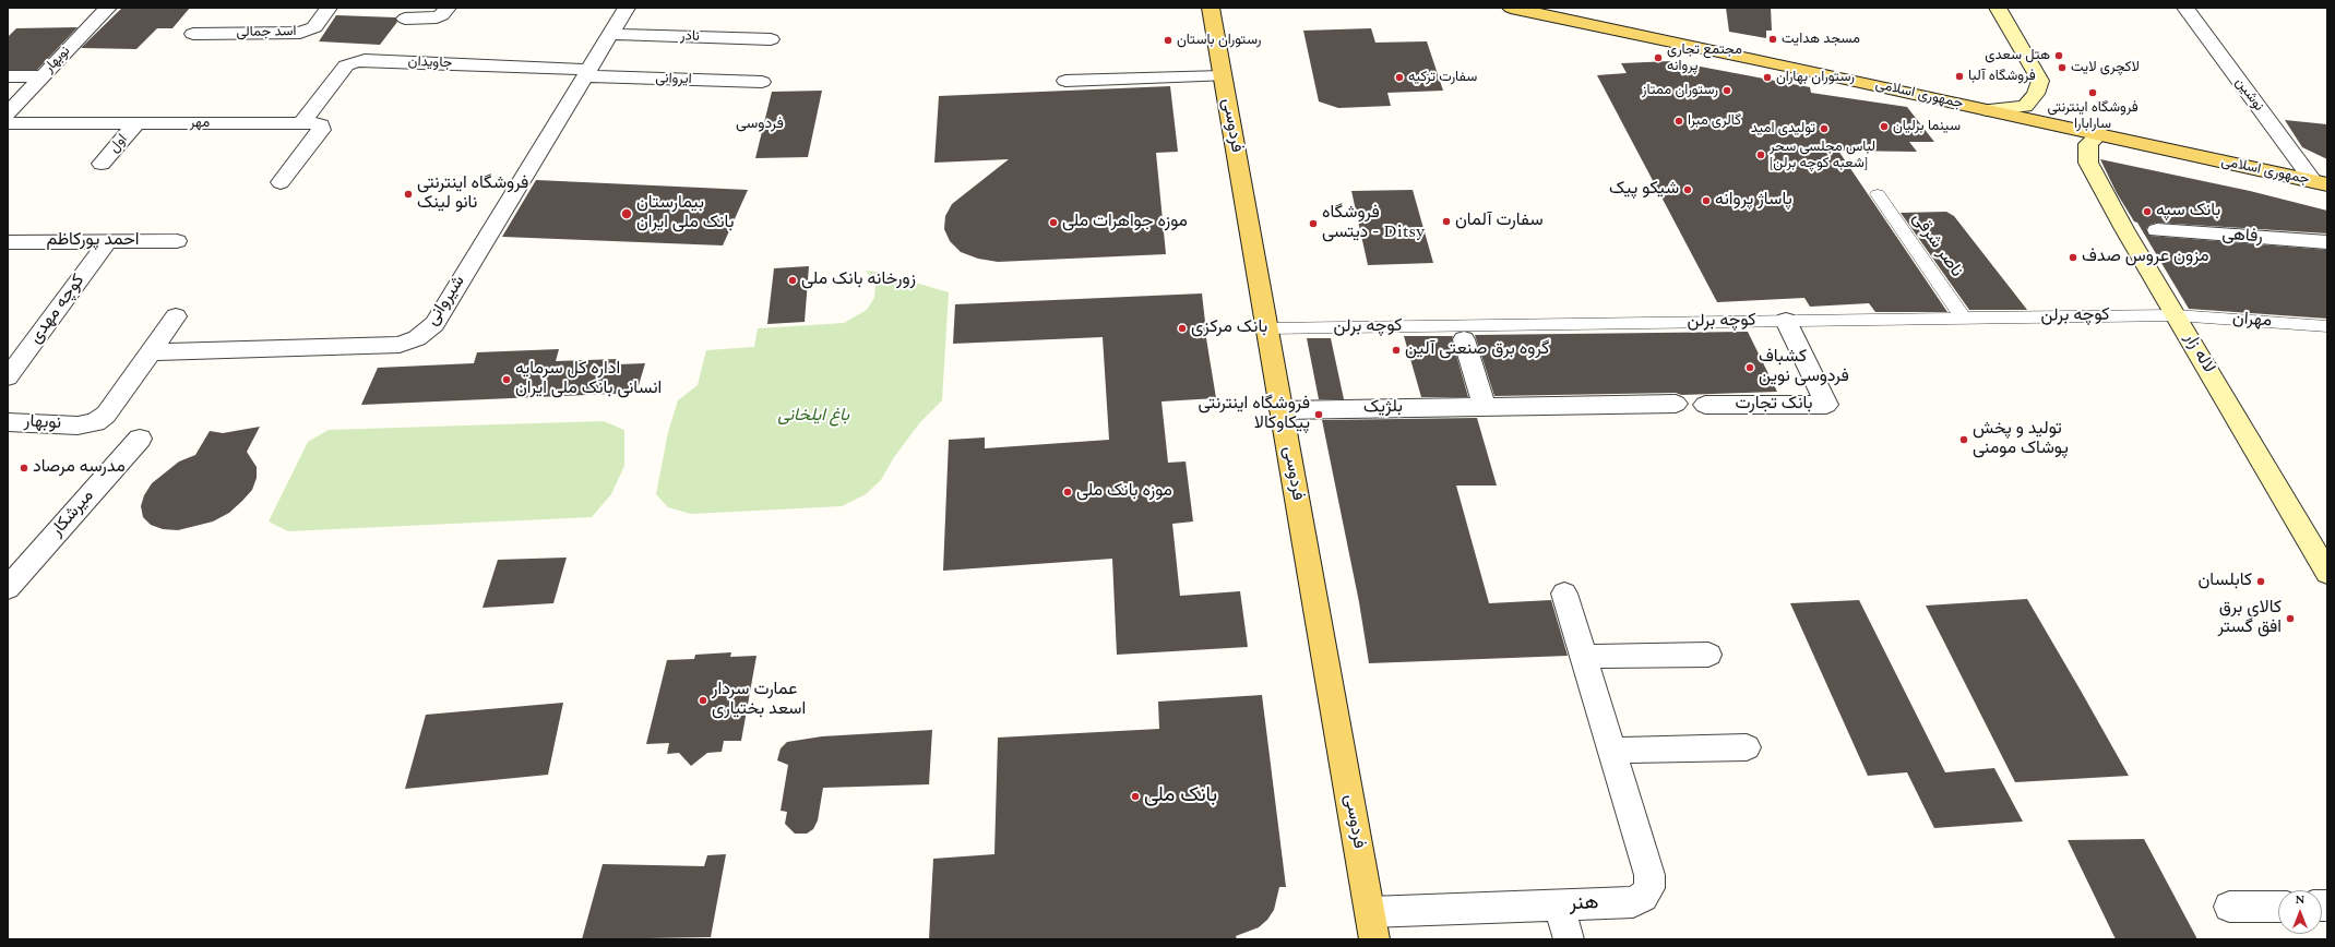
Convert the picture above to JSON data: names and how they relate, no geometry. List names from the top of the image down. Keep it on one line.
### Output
{"streets":{"main road":["جمهوری اسلامی","فردوسی","لاله زار"],"street":["اسد جمالی","نادر","نوبهار","جاویدان","ایروانی","نوشین","مهر","اول","رفاهی","احمد پورکاظم","ناصر شرقی","شیروانی","کوچه مهدی","کوچه برلن","مهران","بانک تجارت","بلژیک","میرشکار","هنر"]},"crossings":[["نادر","شیروانی"],["نوبهار","شیروانی"],["جاویدان","ایروانی"],["جاویدان","مهر"],["جاویدان","شیروانی"],["ایروانی","شیروانی"],["جمهوری اسلامی","نوشین"],["جمهوری اسلامی","لاله زار"],["مهر","اول"],["فردوسی","کوچه برلن"],["فردوسی","بلژیک"],["فردوسی","هنر"],["احمد پورکاظم","کوچه مهدی"],["ناصر شرقی","کوچه برلن"],["کوچه برلن","مهران"],["کوچه برلن","لاله زار"],["کوچه برلن","بانک تجارت"],["مهران","لاله زار"]],"districts":["فردوسی"],"parks":["باغ ایلخانی"],"places":["مسجد هدایت","رستوران باستان","هتل سعدی","مجتمع تجاری پروانه","لاکچری لایت","فروشگاه آلبا","سفارت ترکیه","رستوران بهاران","رستوران ممتاز","فروشگاه اینترنتی سارابارا","گالری مبرا","سینما برلیان","تولیدی امید","لباس مجلسی سحر [شعبه کوچه برلن]","شیکو پیک","فروشگاه اینترنتی نانو لینک","پاساژ پروانه","بانک سپه","بیمارستان بانک ملی ایران","سفارت آلمان","موزه جواهرات ملی","فروشگاه دیتسی - Ditsy","مزون عروس صدف","زورخانه بانک ملی","بانک مرکزی","گروه برق صنعتی آلین","کشباف فردوسی نوین","اداره کل سرمایه انسانی بانک ملی ایران","فروشگاه اینترنتی پیکاوکالا","تولید و پخش پوشاک مومنی","مدرسه مرصاد","موزه بانک ملی","کابلسان","کالای برق افق گستر","عمارت سردار اسعد بختیاری","بانک ملی"],"north":"top"}
